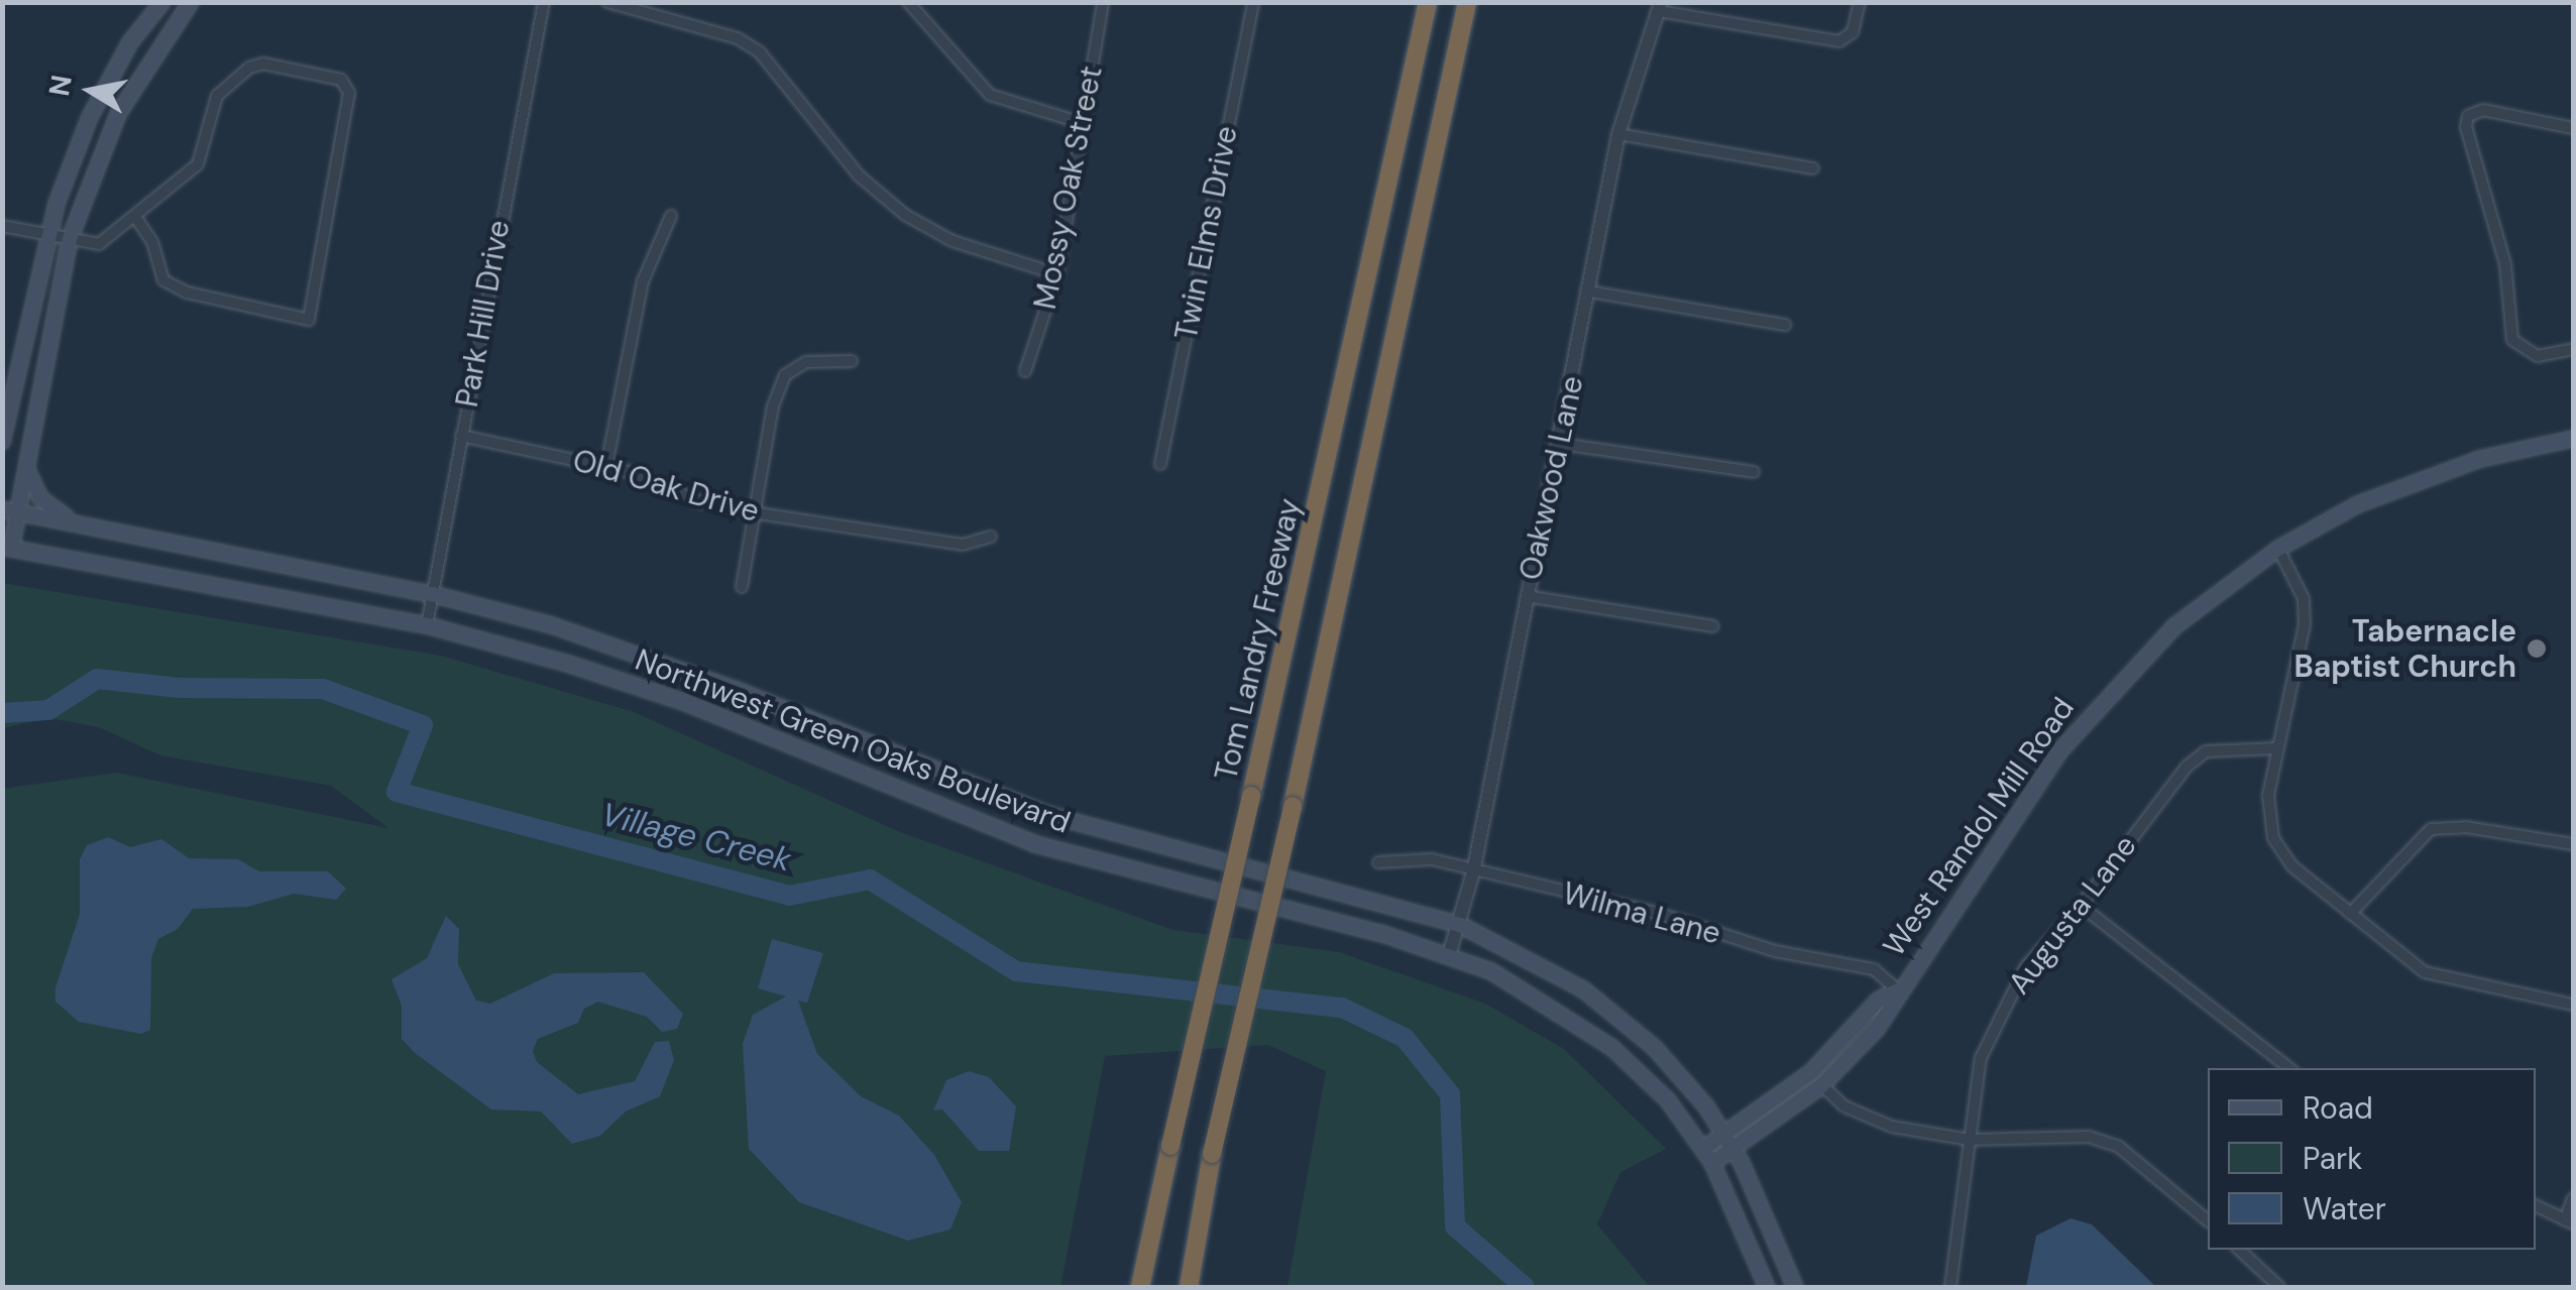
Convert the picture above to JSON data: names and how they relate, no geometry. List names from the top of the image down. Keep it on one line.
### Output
{"streets":{"highway":["Tom Landry Freeway"],"main road":["Northwest Green Oaks Boulevard","West Randol Mill Road"],"street":["Mossy Oak Street","Twin Elms Drive","Park Hill Drive","Oakwood Lane","Old Oak Drive","Wilma Lane","Augusta Lane"]},"crossings":[["Park Hill Drive","Old Oak Drive"],["Park Hill Drive","Northwest Green Oaks Boulevard"],["Oakwood Lane","Northwest Green Oaks Boulevard"],["Oakwood Lane","Wilma Lane"],["Northwest Green Oaks Boulevard","West Randol Mill Road"],["West Randol Mill Road","Wilma Lane"]],"water":["Village Creek"],"places":["Tabernacle Baptist Church"],"legend":["Road","Park","Water"],"north":"left"}
